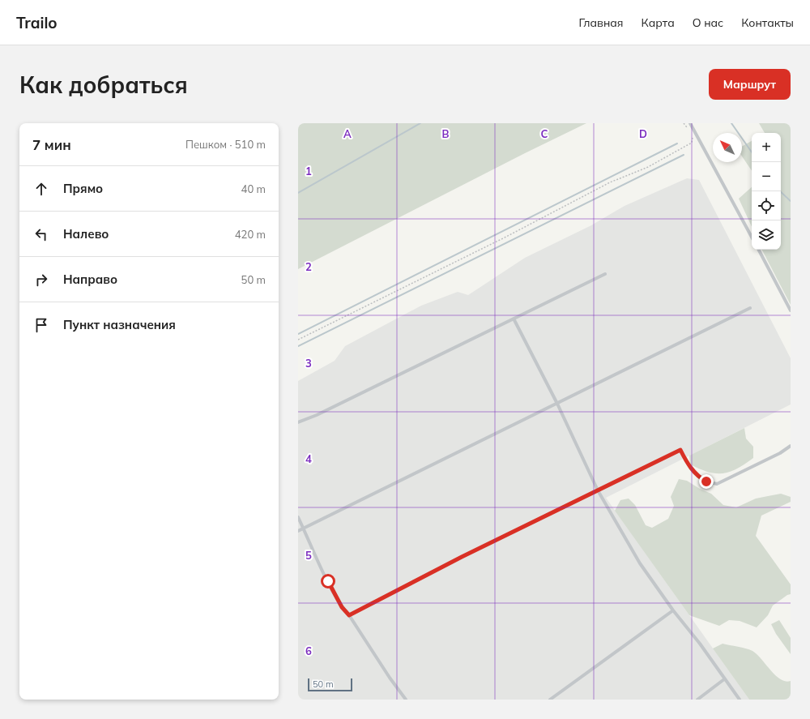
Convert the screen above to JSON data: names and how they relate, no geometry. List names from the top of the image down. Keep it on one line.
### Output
{"scale_bar":"50 m","north":"top left","page":{"header":"Trailo","nav":["Главная","Карта","О нас","Контакты"],"buttons":"Маршрут","title":"Как добраться","heading":["7 мин","Пешком · 510 m"],"map_buttons":["+","−"],"list":[["Прямо","40 m"],["Налево","420 m"],["Направо","50 m"],"Пункт назначения"],"scale":"50 m"},"grid":{"columns":["A","B","C","D"],"rows":["1","2","3","4","5","6"]}}
